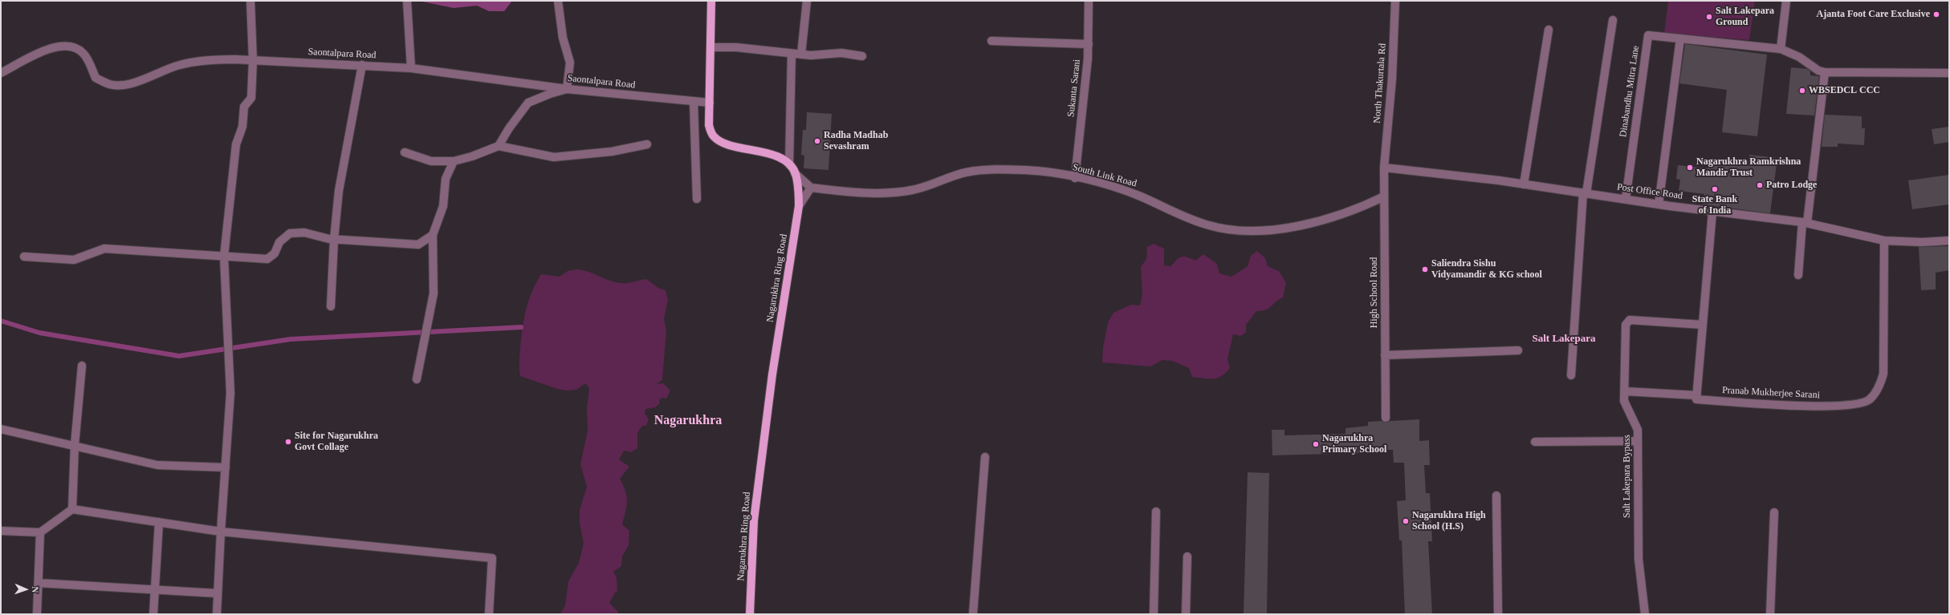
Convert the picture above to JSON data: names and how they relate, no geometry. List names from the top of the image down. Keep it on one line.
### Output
{"streets":{"main road":["Nagarukhra Ring Road"],"street":["Saontalpara Road","North Thakurtala Rd","Sukanta Sarani","Dinabandhu Mitra Lane","South Link Road","Post Office Road","High School Road","Pranab Mukherjee Sarani","Salt Lakepara Bypass"]},"crossings":[["Saontalpara Road","Nagarukhra Ring Road"],["North Thakurtala Rd","Post Office Road"],["North Thakurtala Rd","High School Road"],["Sukanta Sarani","South Link Road"],["Dinabandhu Mitra Lane","Post Office Road"],["South Link Road","High School Road"],["Post Office Road","High School Road"],["Post Office Road","Pranab Mukherjee Sarani"]],"districts":["Salt Lakepara","Nagarukhra"],"places":["Ajanta Foot Care Exclusive","Salt Lakepara Ground","WBSEDCL CCC","Radha Madhab Sevashram","Nagarukhra Ramkrishna Mandir Trust","Patro Lodge","State Bank of India","Saliendra Sishu Vidyamandir & KG school","Site for Nagarukhra Govt Collage","Nagarukhra Primary School","Nagarukhra High School (H.S)"],"north":"right"}
